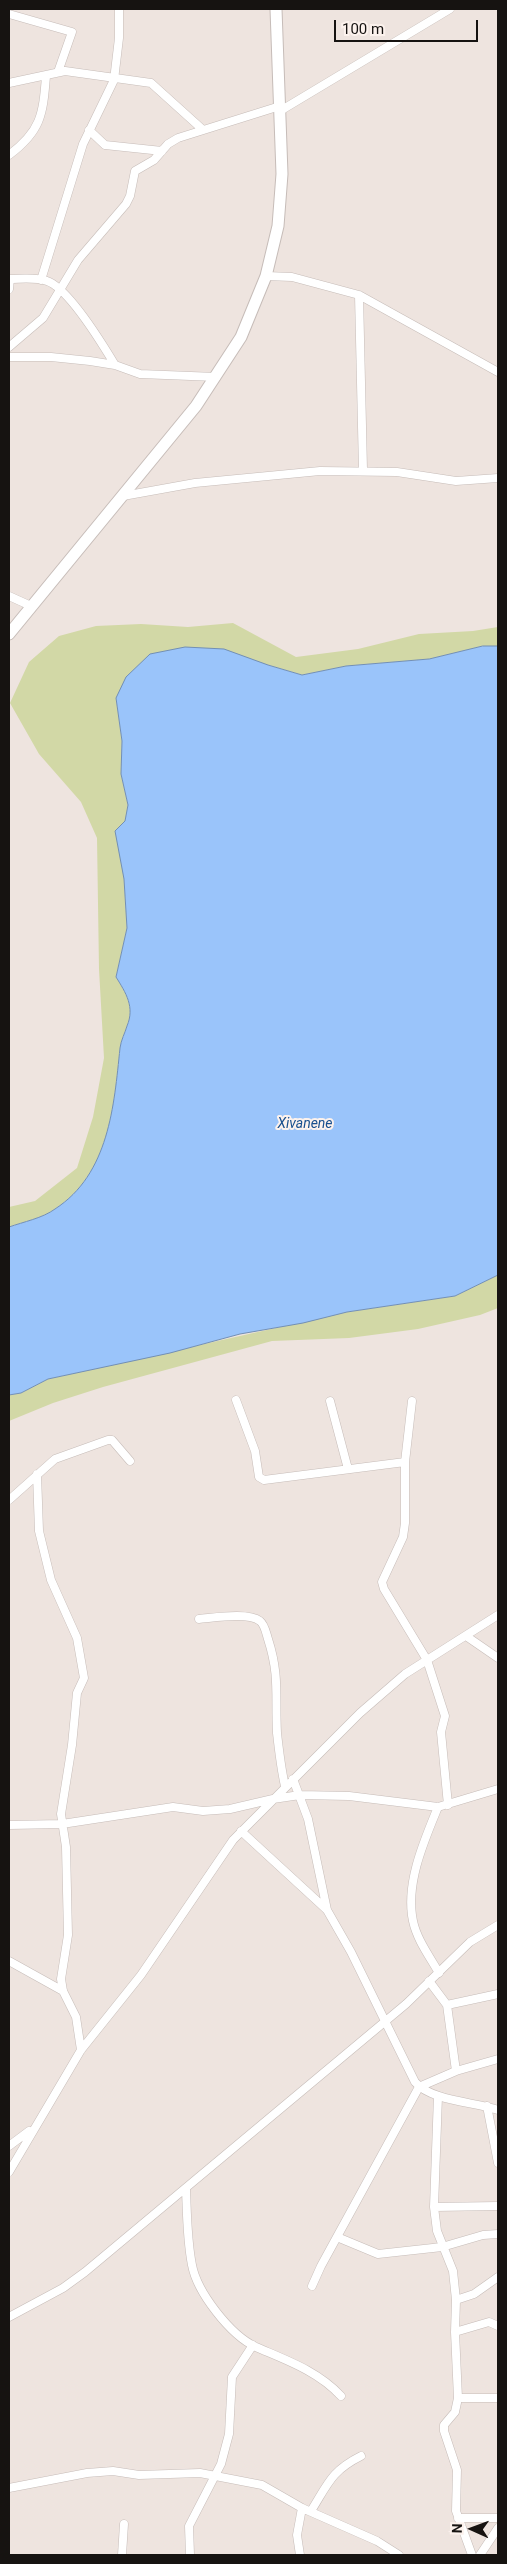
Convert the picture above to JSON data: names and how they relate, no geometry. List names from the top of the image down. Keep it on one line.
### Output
{"water":["Xivanene"],"scale_bar":"100 m","north":"left"}
